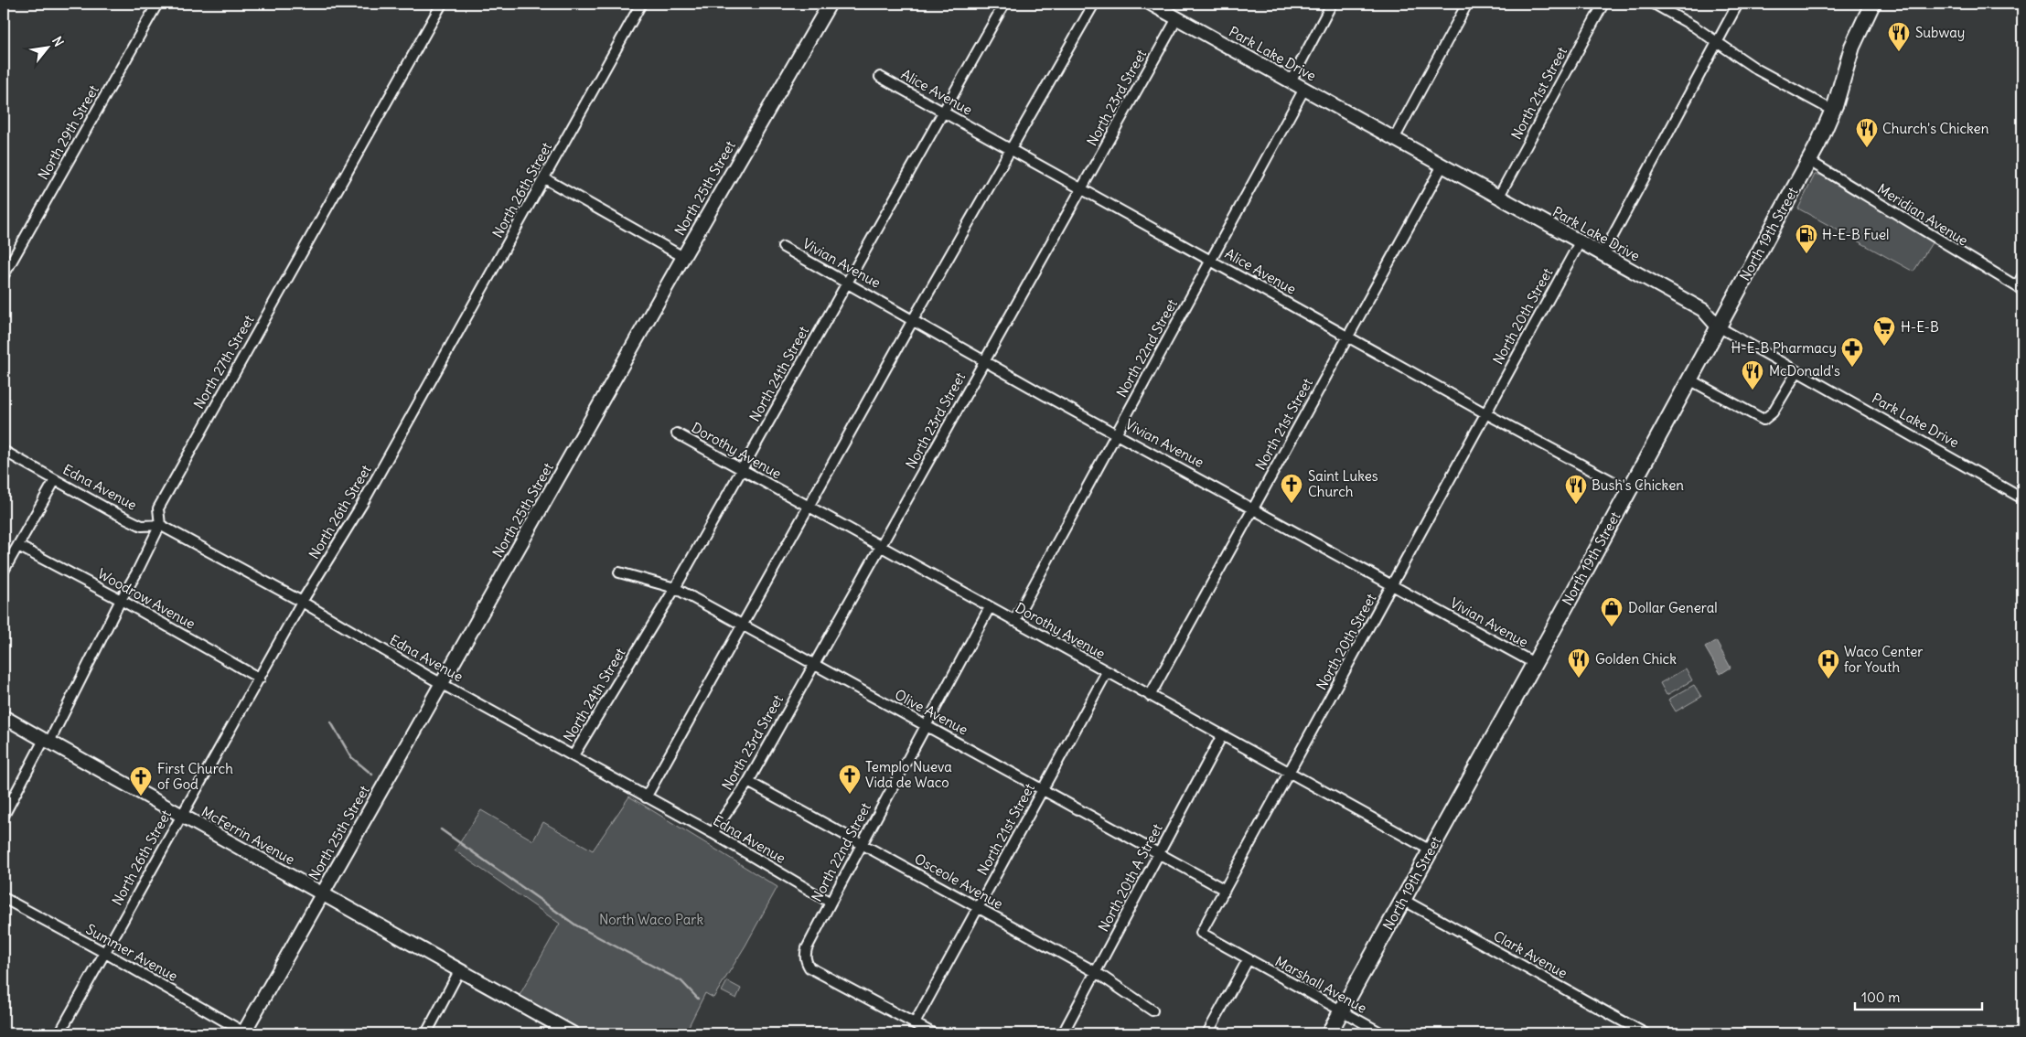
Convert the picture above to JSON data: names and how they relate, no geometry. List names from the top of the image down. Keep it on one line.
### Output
{"streets":{"main road":["North 19th Street"],"street":["Park Lake Drive","Alice Avenue","North 21st Street","North 23rd Street","North 29th Street","North 25th Street","North 26th Street","Meridian Avenue","Vivian Avenue","North 20th Street","North 22nd Street","North 27th Street","North 24th Street","Dorothy Avenue","Edna Avenue","Woodrow Avenue","Olive Avenue","McFerrin Avenue","North 20th A Street","Osceole Avenue","Summer Avenue","Clark Avenue","Marshall Avenue"]},"crossings":[["Park Lake Drive","North 21st Street"],["Park Lake Drive","North 23rd Street"],["Park Lake Drive","North 19th Street"],["Park Lake Drive","North 20th Street"],["Park Lake Drive","North 22nd Street"],["Alice Avenue","North 21st Street"],["Alice Avenue","North 23rd Street"],["Alice Avenue","North 19th Street"],["Alice Avenue","North 20th Street"],["Alice Avenue","North 22nd Street"],["Alice Avenue","North 24th Street"],["North 21st Street","Vivian Avenue"],["North 21st Street","North 22nd Street"],["North 21st Street","Dorothy Avenue"],["North 21st Street","Olive Avenue"],["North 21st Street","Osceole Avenue"],["North 23rd Street","Vivian Avenue"],["North 23rd Street","Dorothy Avenue"],["North 23rd Street","Edna Avenue"],["North 23rd Street","Olive Avenue"],["North 23rd Street","Osceole Avenue"],["North 25th Street","Edna Avenue"],["North 25th Street","McFerrin Avenue"],["North 25th Street","Summer Avenue"],["North 26th Street","Edna Avenue"],["North 26th Street","Woodrow Avenue"],["North 26th Street","McFerrin Avenue"],["North 26th Street","Summer Avenue"],["Meridian Avenue","North 19th Street"],["North 19th Street","Vivian Avenue"],["North 19th Street","Dorothy Avenue"],["North 19th Street","Clark Avenue"],["North 19th Street","Marshall Avenue"],["Vivian Avenue","North 20th Street"],["Vivian Avenue","North 22nd Street"],["Vivian Avenue","North 24th Street"],["North 20th Street","Dorothy Avenue"],["North 20th Street","Olive Avenue"],["North 20th Street","Marshall Avenue"],["North 22nd Street","Dorothy Avenue"],["North 22nd Street","Edna Avenue"],["North 22nd Street","Olive Avenue"],["North 22nd Street","Osceole Avenue"],["North 27th Street","Edna Avenue"],["North 27th Street","Woodrow Avenue"],["North 27th Street","McFerrin Avenue"],["North 24th Street","Dorothy Avenue"],["North 24th Street","Edna Avenue"],["North 24th Street","Olive Avenue"],["Dorothy Avenue","North 20th A Street"],["Olive Avenue","North 20th A Street"],["North 20th A Street","Osceole Avenue"]],"parks":["North Waco Park"],"places":{"restaurant":["Subway","Church's Chicken","McDonald's","Bush's Chicken","Golden Chick"],"fuel station":["H-E-B Fuel"],"supermarket":["H-E-B"],"pharmacy":["H-E-B Pharmacy"],"church":["Saint Lukes Church","Templo Nueva Vida de Waco","First Church of God"],"shop":["Dollar General"],"hospital":["Waco Center for Youth"]},"scale_bar":"100 m","north":"top right"}
